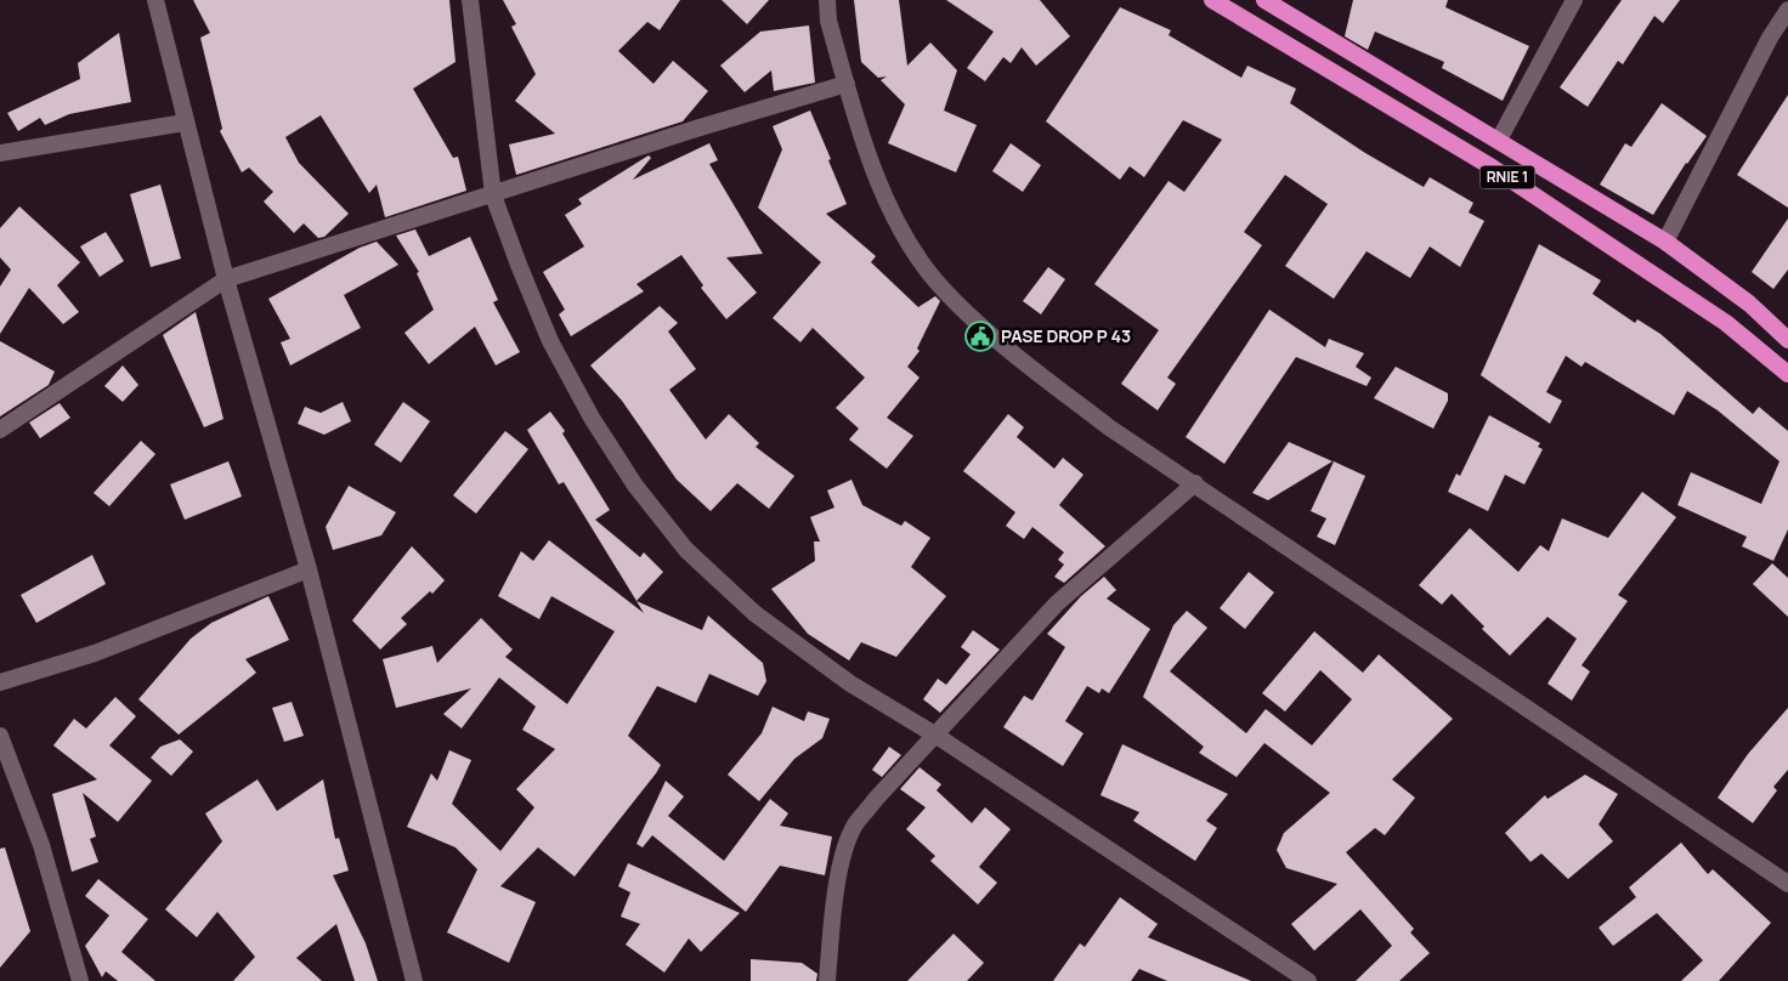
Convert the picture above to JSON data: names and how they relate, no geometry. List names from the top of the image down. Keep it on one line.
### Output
{"streets":{"highway":["RNIE 1"]},"places":{"public building":["PASE DROP P 43"]}}
